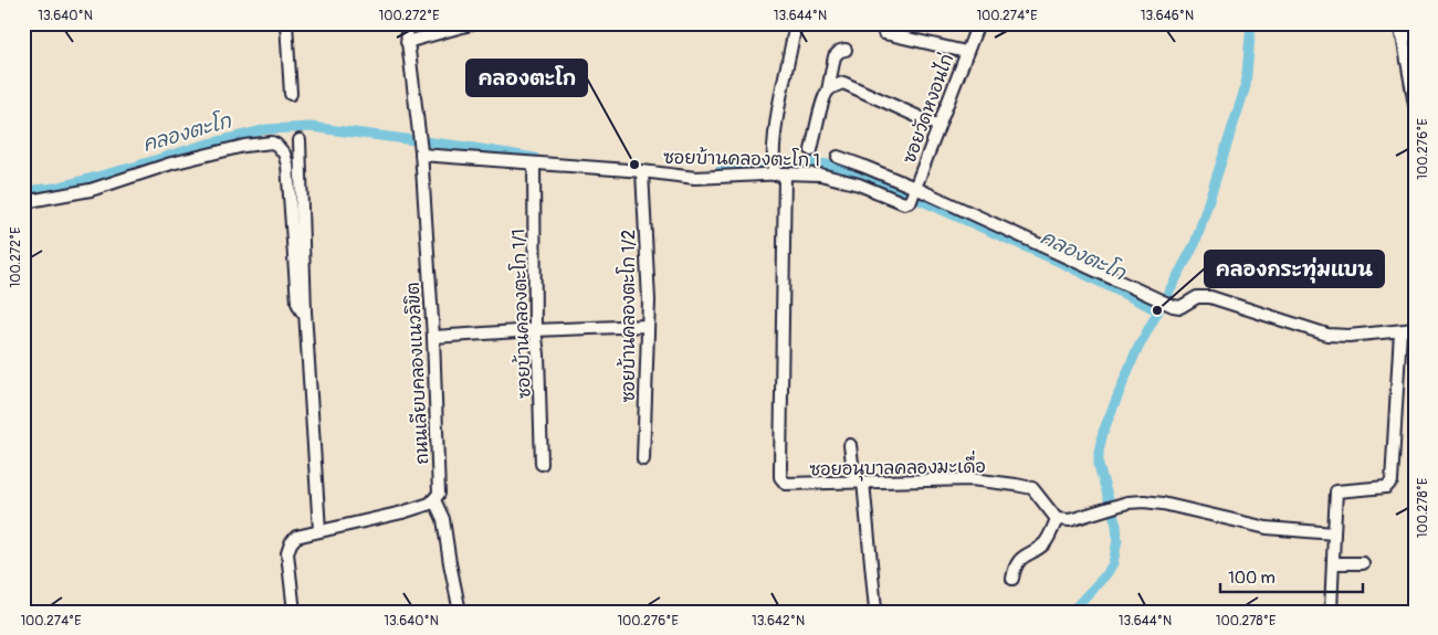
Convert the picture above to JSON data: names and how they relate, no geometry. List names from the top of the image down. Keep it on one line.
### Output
{"streets":{"street":["ซอยวัดหงอนไก่","ซอยบ้านคลองตะโก 1","ซอยบ้านคลองตะโก 1/1","ซอยบ้านคลองตะโก 1/2","ถนนเลียบคลองแนวลิขิต","ซอยอนุบาลคลองมะเดื่อ"]},"crossings":[["ซอยวัดหงอนไก่","ซอยบ้านคลองตะโก 1"],["ซอยบ้านคลองตะโก 1","ซอยบ้านคลองตะโก 1/1"],["ซอยบ้านคลองตะโก 1","ซอยบ้านคลองตะโก 1/2"],["ซอยบ้านคลองตะโก 1","ถนนเลียบคลองแนวลิขิต"],["ซอยบ้านคลองตะโก 1","ซอยอนุบาลคลองมะเดื่อ"]],"water":["คลองตะโก"],"places":["คลองตะโก","คลองกระทุ่มแบน"],"scale_bar":"100 m","coordinates":["13.640°N","100.272°E","13.644°N","100.274°E","13.646°N","100.276°E","100.278°E","13.642°N"]}
